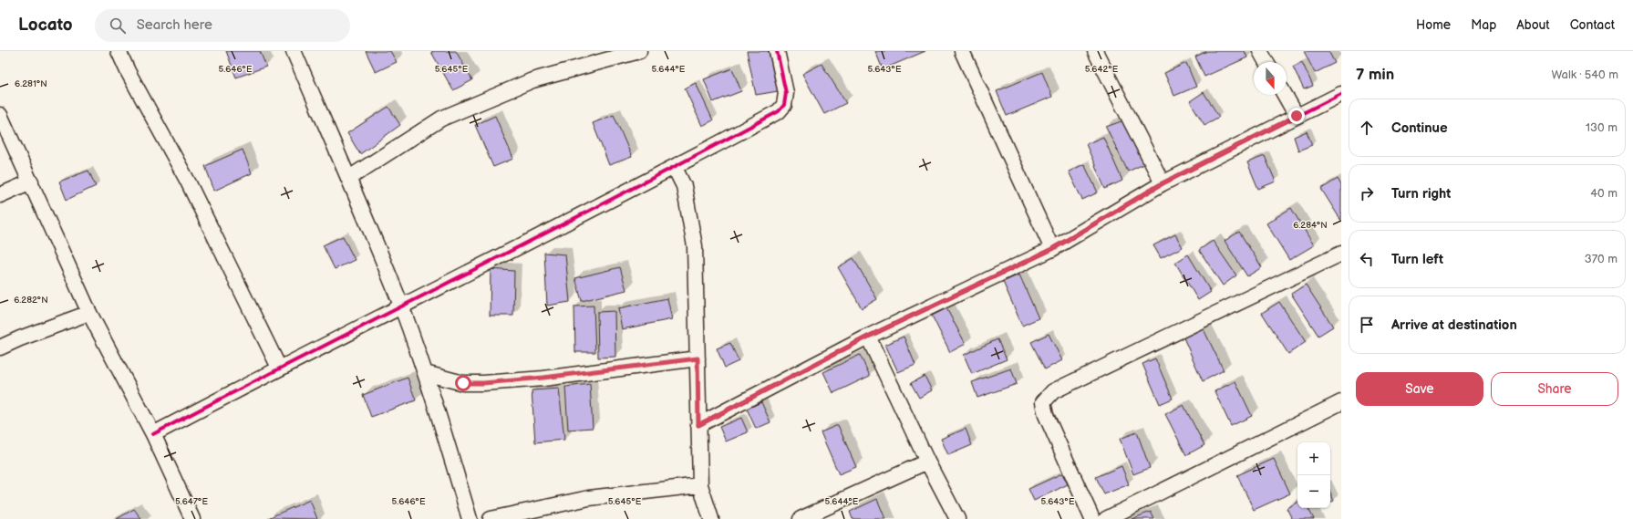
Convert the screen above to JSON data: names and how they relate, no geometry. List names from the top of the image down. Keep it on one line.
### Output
{"north":"bottom","page":{"header":"Locato","search":"Search here","nav":["Home","Map","About","Contact"],"heading":["7 min","Walk · 540 m"],"list":[["Continue","130 m"],["Turn right","40 m"],["Turn left","370 m"],"Arrive at destination"],"buttons":["Save","Share"],"map_buttons":["+","−"]},"coordinates":["5.646°E","5.645°E","5.644°E","5.643°E","5.642°E","6.281°N","6.284°N","6.282°N","5.647°E"]}
